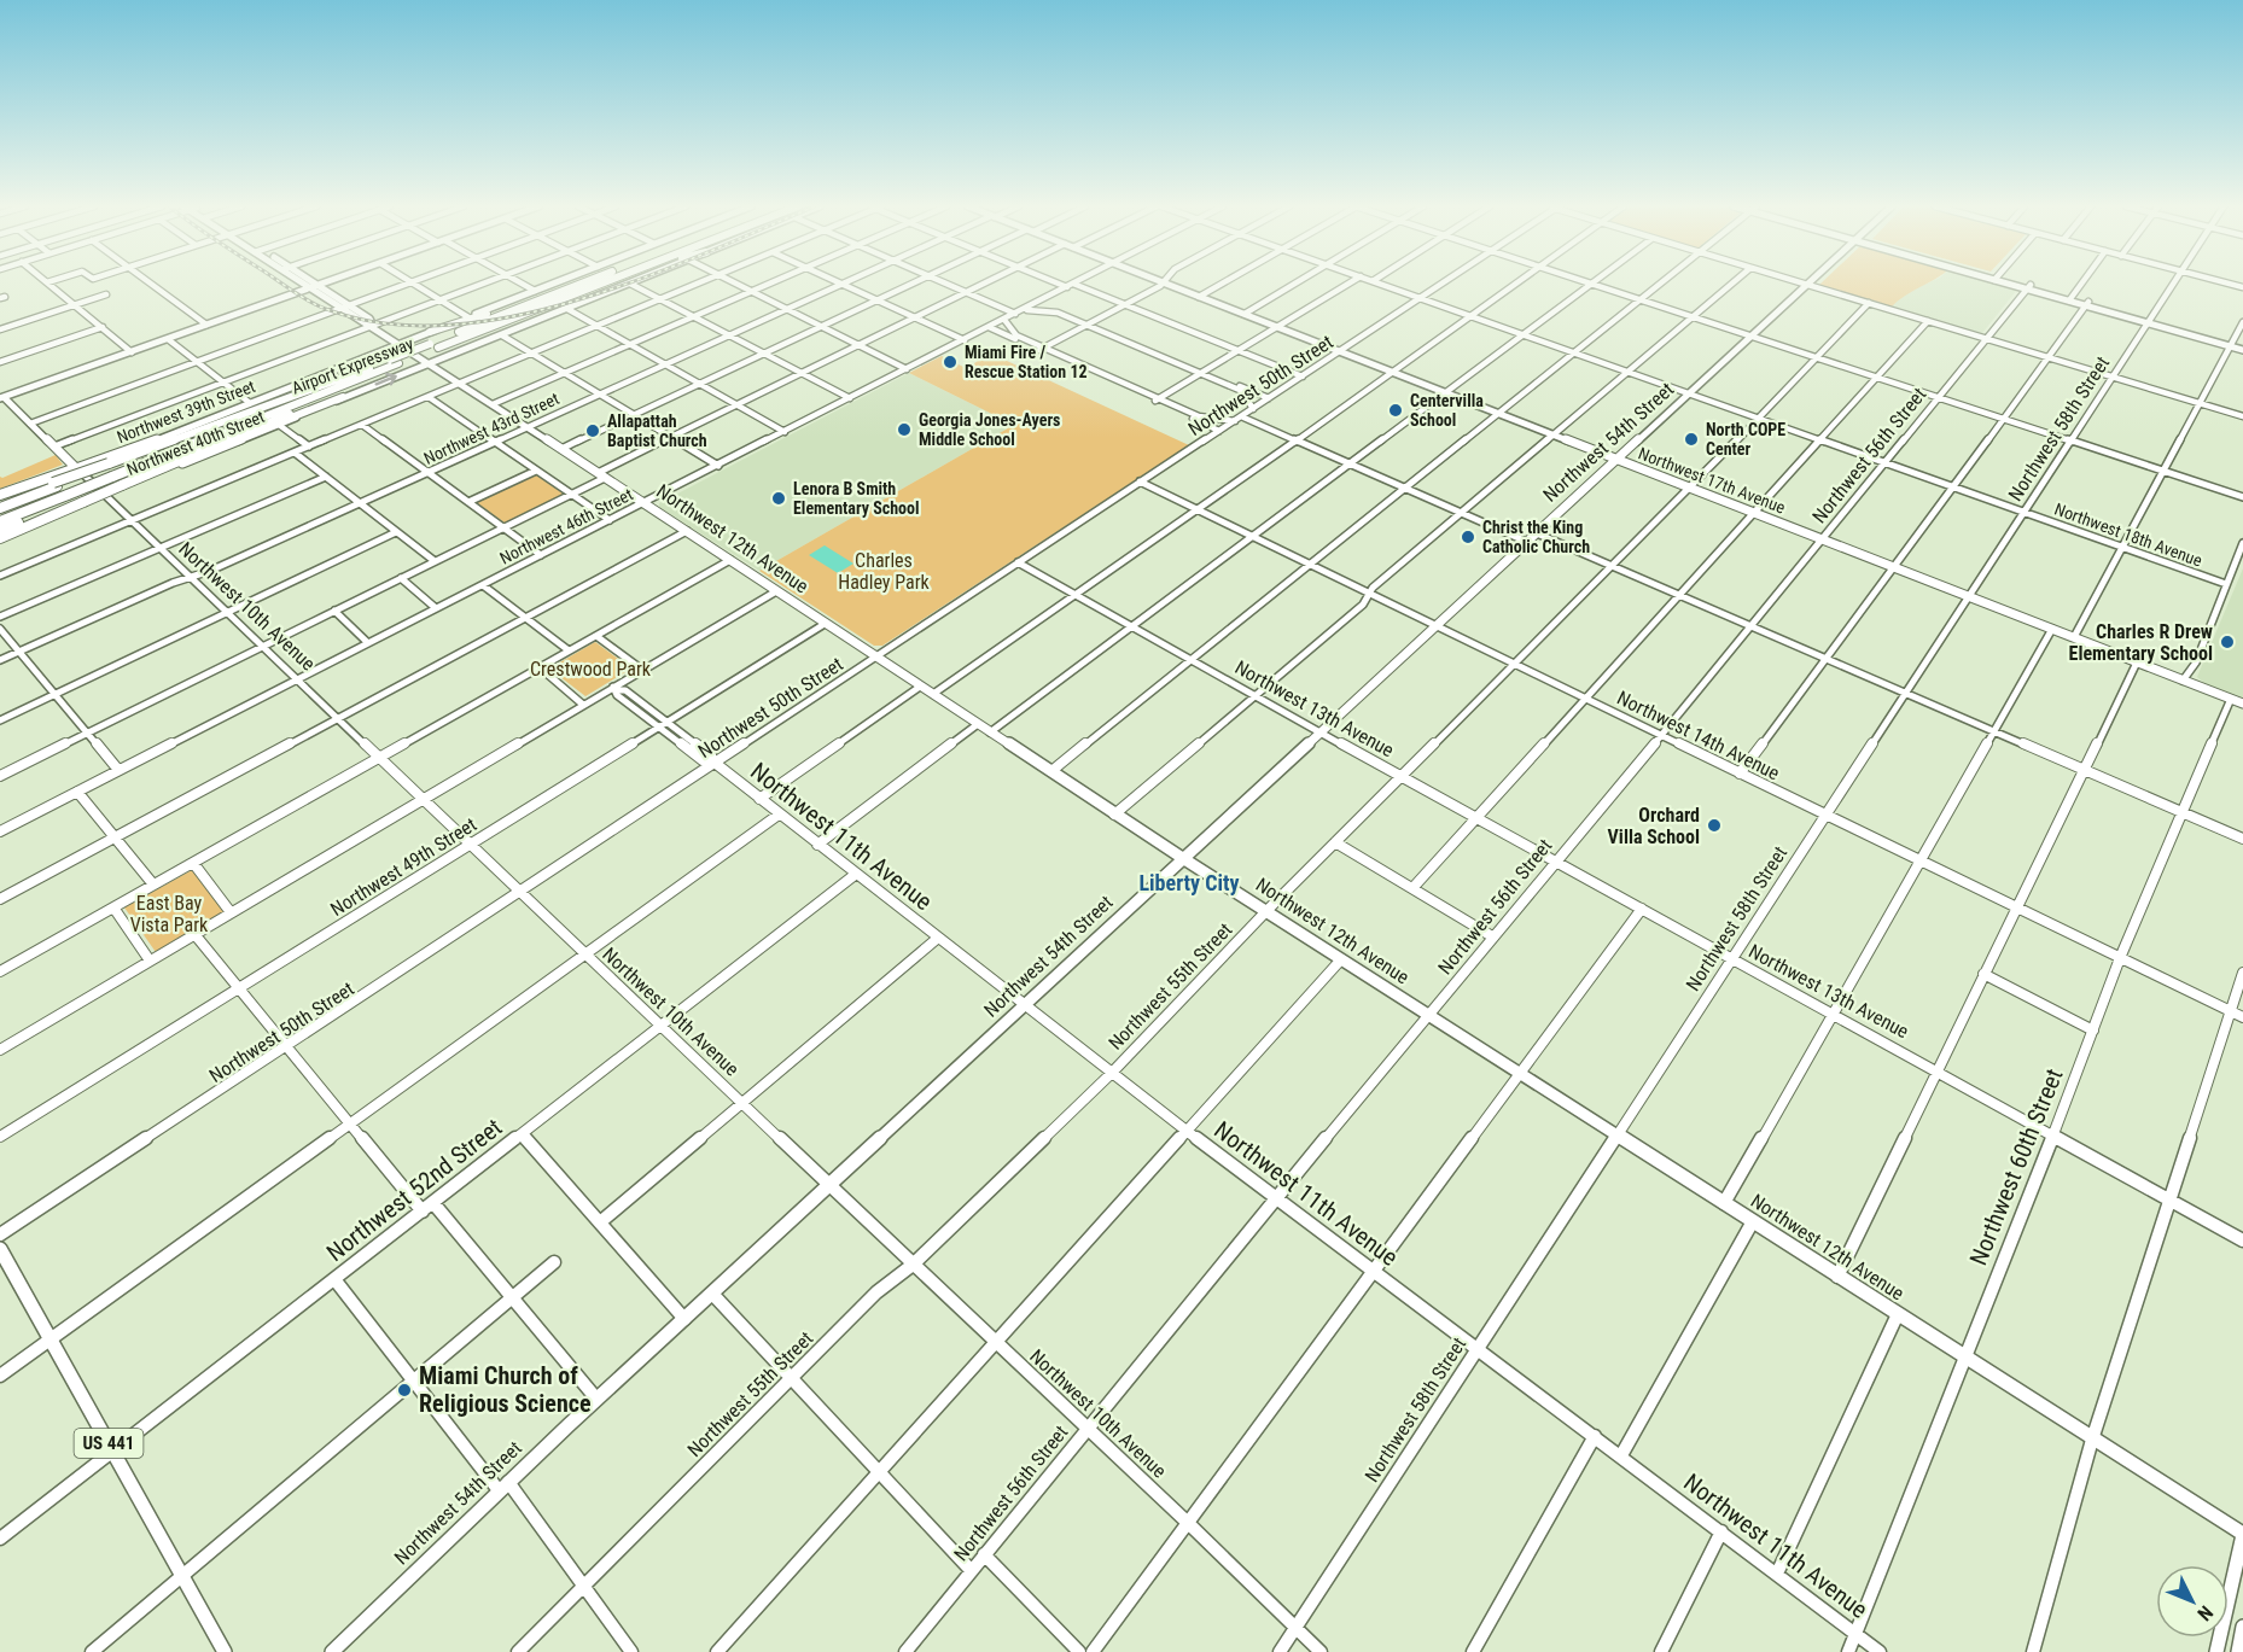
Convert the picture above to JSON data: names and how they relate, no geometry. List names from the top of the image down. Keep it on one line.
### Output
{"streets":{"highway":["Airport Expressway"],"main road":["Northwest 39th Street","Northwest 54th Street","Northwest 40th Street","Northwest 17th Avenue","Northwest 12th Avenue","Northwest 10th Avenue","US 441"],"street":["Northwest 50th Street","Northwest 43rd Street","Northwest 58th Street","Northwest 56th Street","Northwest 46th Street","Northwest 18th Avenue","Northwest 13th Avenue","Northwest 14th Avenue","Northwest 11th Avenue","Northwest 49th Street","Northwest 55th Street","Northwest 60th Street","Northwest 52nd Street"]},"crossings":[["Northwest 50th Street","Northwest 17th Avenue"],["Northwest 50th Street","Northwest 18th Avenue"],["Northwest 50th Street","Northwest 12th Avenue"],["Northwest 50th Street","Northwest 10th Avenue"],["Northwest 50th Street","Northwest 13th Avenue"],["Northwest 50th Street","Northwest 14th Avenue"],["Northwest 50th Street","Northwest 11th Avenue"],["Northwest 39th Street","Northwest 12th Avenue"],["Northwest 39th Street","Northwest 10th Avenue"],["Northwest 43rd Street","Northwest 12th Avenue"],["Northwest 43rd Street","Northwest 10th Avenue"],["Northwest 58th Street","Northwest 17th Avenue"],["Northwest 58th Street","Northwest 18th Avenue"],["Northwest 58th Street","Northwest 12th Avenue"],["Northwest 58th Street","Northwest 10th Avenue"],["Northwest 58th Street","Northwest 13th Avenue"],["Northwest 58th Street","Northwest 14th Avenue"],["Northwest 58th Street","Northwest 11th Avenue"],["Northwest 54th Street","Northwest 17th Avenue"],["Northwest 54th Street","Northwest 18th Avenue"],["Northwest 54th Street","Northwest 12th Avenue"],["Northwest 54th Street","Northwest 10th Avenue"],["Northwest 54th Street","Northwest 13th Avenue"],["Northwest 54th Street","Northwest 14th Avenue"],["Northwest 54th Street","Northwest 11th Avenue"],["Northwest 40th Street","Northwest 12th Avenue"],["Northwest 40th Street","Northwest 10th Avenue"],["Northwest 56th Street","Northwest 17th Avenue"],["Northwest 56th Street","Northwest 18th Avenue"],["Northwest 56th Street","Northwest 12th Avenue"],["Northwest 56th Street","Northwest 10th Avenue"],["Northwest 56th Street","Northwest 13th Avenue"],["Northwest 56th Street","Northwest 14th Avenue"],["Northwest 56th Street","Northwest 11th Avenue"],["Northwest 17th Avenue","Northwest 55th Street"],["Northwest 17th Avenue","Northwest 60th Street"],["Northwest 46th Street","Northwest 12th Avenue"],["Northwest 46th Street","Northwest 10th Avenue"],["Northwest 18th Avenue","Northwest 55th Street"],["Northwest 12th Avenue","Northwest 49th Street"],["Northwest 12th Avenue","Northwest 55th Street"],["Northwest 12th Avenue","Northwest 60th Street"],["Northwest 10th Avenue","Northwest 49th Street"],["Northwest 10th Avenue","Northwest 55th Street"],["Northwest 10th Avenue","Northwest 52nd Street"],["Northwest 13th Avenue","Northwest 55th Street"],["Northwest 13th Avenue","Northwest 60th Street"],["Northwest 14th Avenue","Northwest 55th Street"],["Northwest 14th Avenue","Northwest 60th Street"],["Northwest 11th Avenue","Northwest 49th Street"],["Northwest 11th Avenue","Northwest 55th Street"],["Northwest 11th Avenue","Northwest 60th Street"],["Northwest 11th Avenue","Northwest 52nd Street"],["Northwest 52nd Street","US 441"]],"districts":["Liberty City"],"parks":["Charles Hadley Park","Crestwood Park","East Bay Vista Park"],"places":["Miami Fire / Rescue Station 12","Centervilla School","Georgia Jones-Ayers Middle School","Allapattah Baptist Church","North COPE Center","Lenora B Smith Elementary School","Christ the King Catholic Church","Charles R Drew Elementary School","Orchard Villa School","Miami Church of Religious Science"],"north":"bottom right"}
